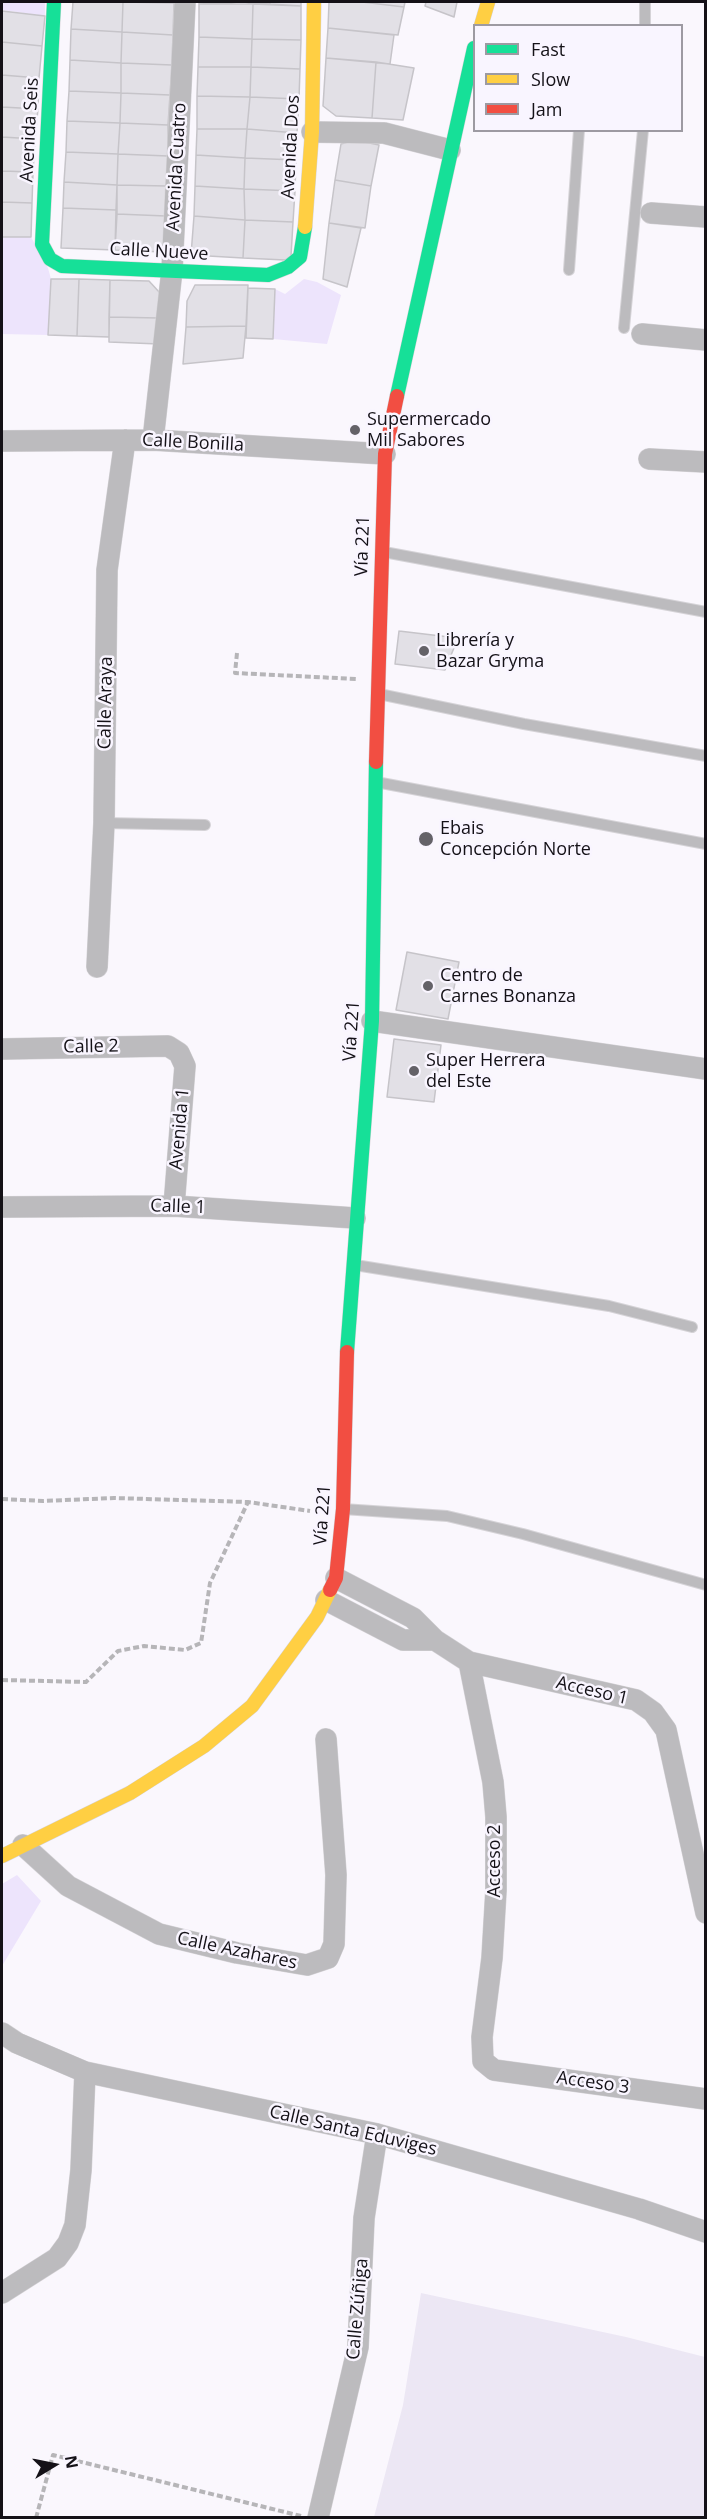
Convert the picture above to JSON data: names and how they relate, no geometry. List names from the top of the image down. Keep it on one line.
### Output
{"streets":{"main road":["Avenida Seis","Avenida Dos","Calle Nueve","Vía 221"],"street":["Avenida Cuatro","Calle Bonilla","Calle Araya","Calle 2","Avenida 1","Calle 1","Acceso 1","Acceso 2","Calle Azahares","Acceso 3","Calle Santa Eduviges","Calle Zúñiga"]},"crossings":[["Avenida Seis","Calle Nueve"],["Avenida Dos","Calle Nueve"],["Avenida Cuatro","Calle Nueve"],["Avenida Cuatro","Calle Bonilla"],["Calle Bonilla","Vía 221"],["Calle Bonilla","Calle Araya"],["Vía 221","Calle 1"],["Vía 221","Acceso 1"],["Vía 221","Calle Azahares"],["Calle 2","Avenida 1"],["Avenida 1","Calle 1"],["Acceso 1","Acceso 2"],["Acceso 2","Acceso 3"],["Calle Santa Eduviges","Calle Zúñiga"]],"places":["Supermercado Mil Sabores","Librería y Bazar Gryma","Ebais Concepción Norte","Centro de Carnes Bonanza","Super Herrera del Este"],"legend":["Fast","Slow","Jam"],"north":"right"}
